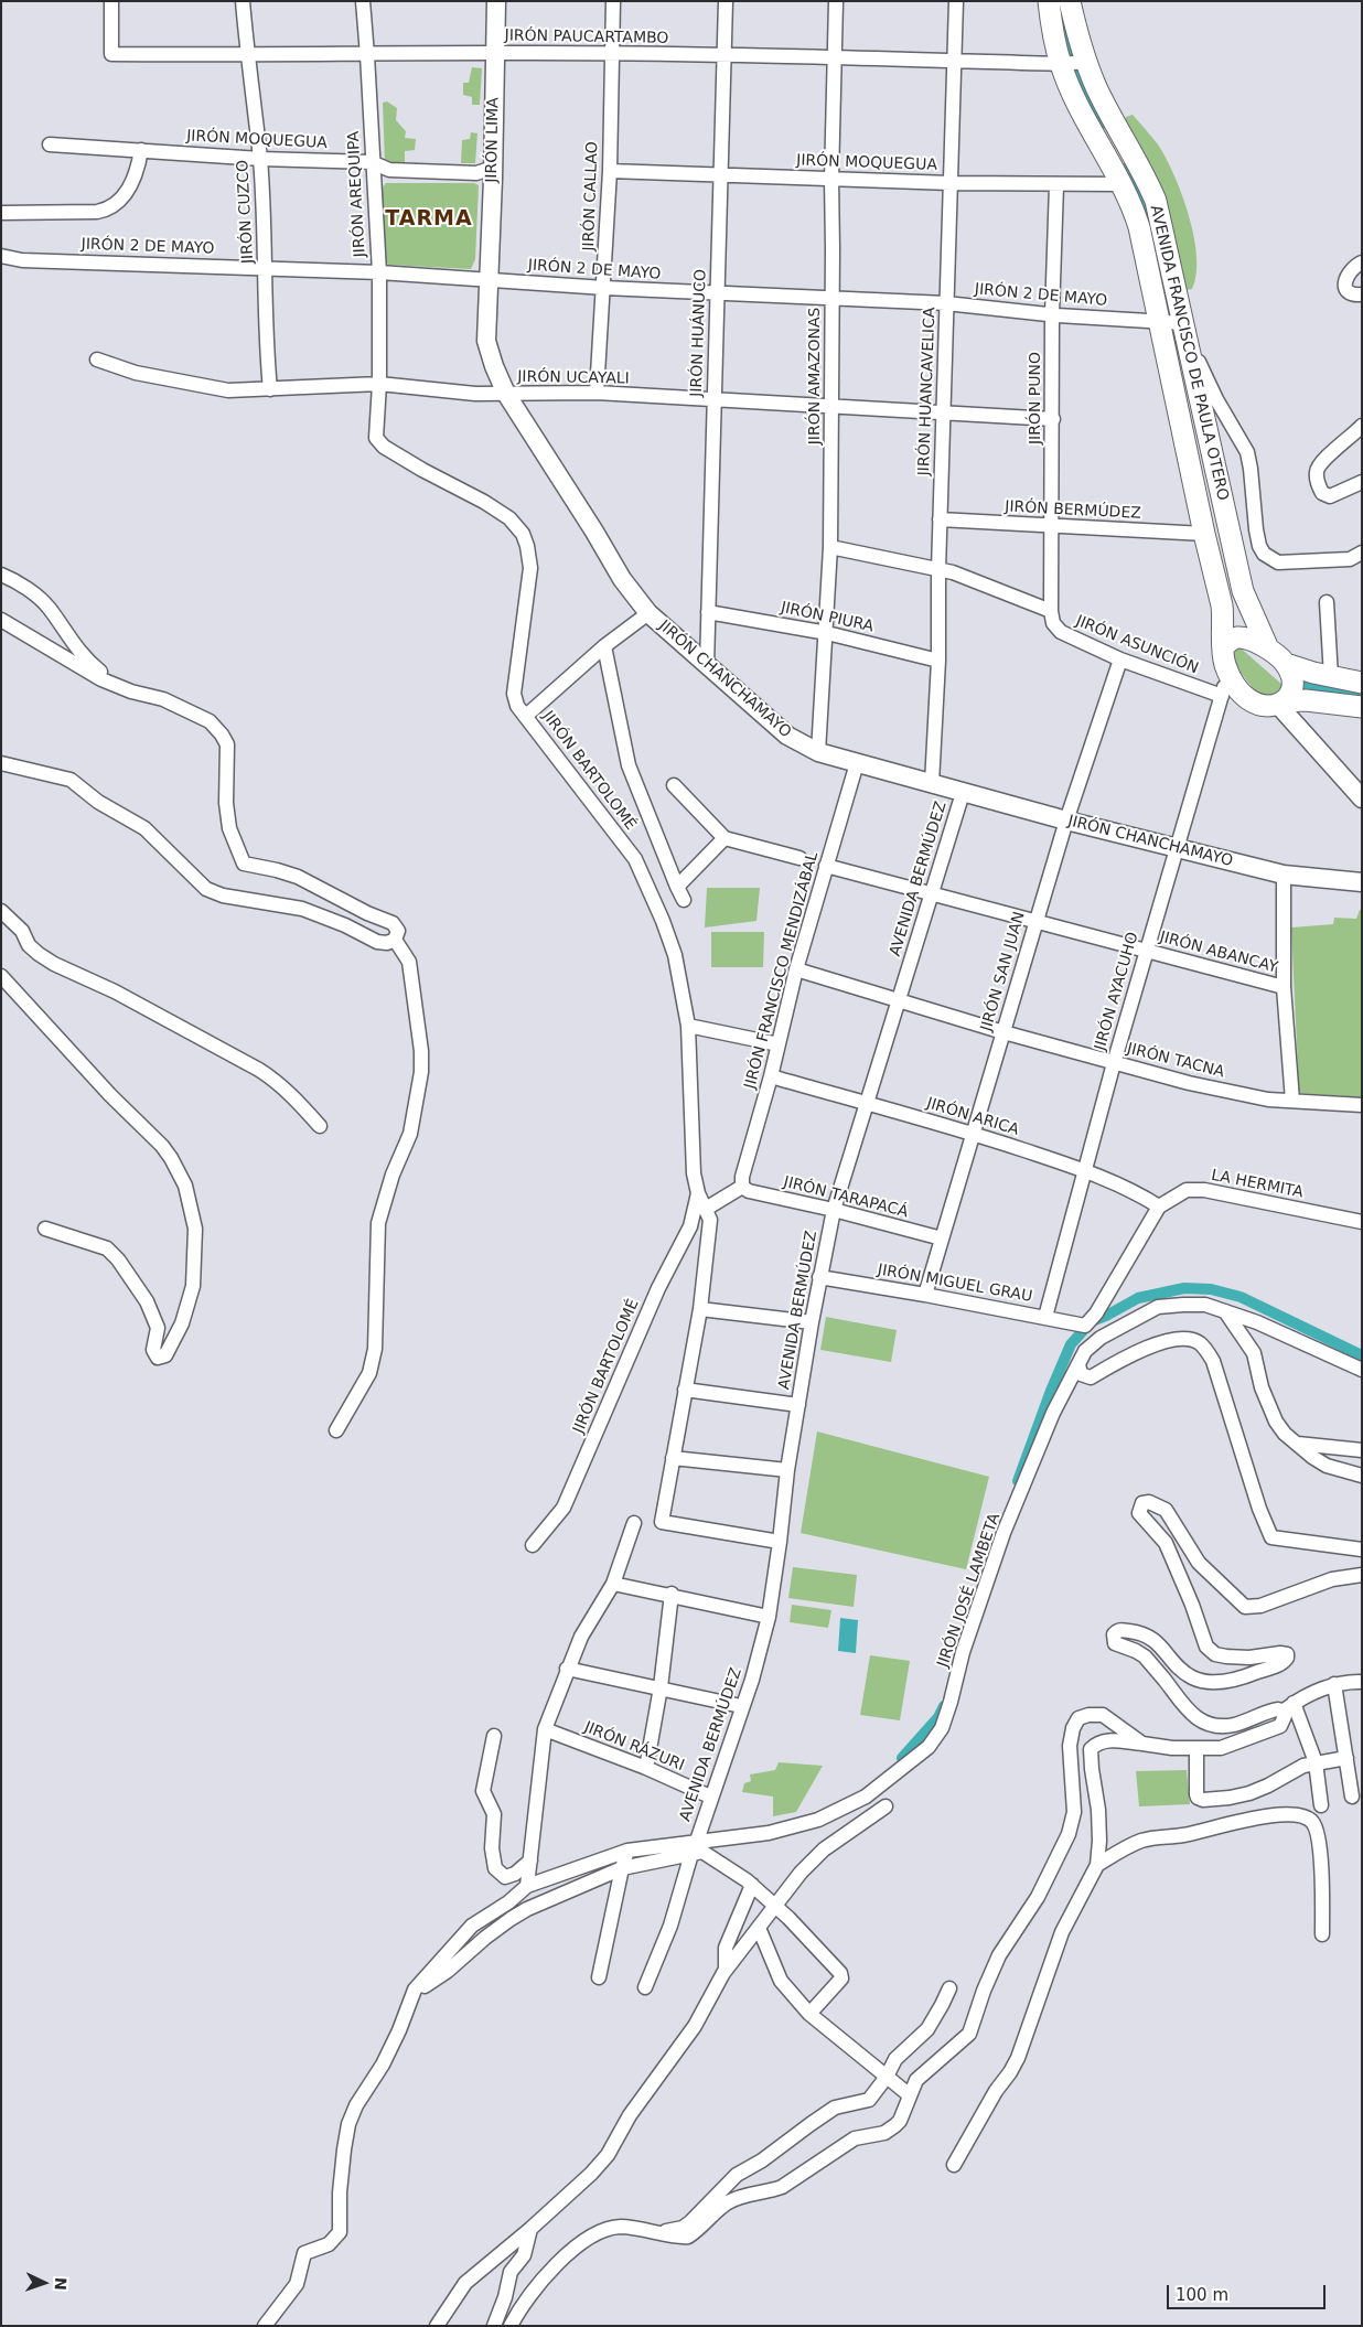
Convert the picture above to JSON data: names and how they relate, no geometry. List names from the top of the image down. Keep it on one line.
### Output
{"streets":{"highway":["AVENIDA FRANCISCO DE PAULA OTERO"],"main road":["JIRÓN LIMA","JIRÓN CHANCHAMAYO"],"street":["JIRÓN PAUCARTAMBO","JIRÓN MOQUEGUA","JIRÓN AREQUIPA","JIRÓN CALLAO","JIRÓN CUZCO","JIRÓN 2 DE MAYO","JIRÓN HUÁNUCO","JIRÓN AMAZONAS","JIRÓN UCAYALI","JIRÓN HUANCAVELICA","JIRÓN PUNO","JIRÓN BERMÚDEZ","JIRÓN PIURA","JIRÓN ASUNCIÓN","JIRÓN BARTOLOMÉ","AVENIDA BERMÚDEZ","JIRÓN ABANCAY","JIRÓN FRANCISCO MENDIZÁBAL","JIRÓN SAN JUAN","JIRÓN AYACUHO","JIRÓN TACNA","JIRÓN ARICA","LA HERMITA","JIRÓN TARAPACÁ","JIRÓN MIGUEL GRAU","JIRÓN JOSÉ LAMBETA","JIRÓN RÁZURI"]},"crossings":[["JIRÓN PAUCARTAMBO","JIRÓN LIMA"],["JIRÓN PAUCARTAMBO","JIRÓN AREQUIPA"],["JIRÓN PAUCARTAMBO","JIRÓN CALLAO"],["JIRÓN PAUCARTAMBO","JIRÓN CUZCO"],["JIRÓN PAUCARTAMBO","JIRÓN HUÁNUCO"],["JIRÓN PAUCARTAMBO","AVENIDA FRANCISCO DE PAULA OTERO"],["JIRÓN PAUCARTAMBO","JIRÓN AMAZONAS"],["JIRÓN PAUCARTAMBO","JIRÓN HUANCAVELICA"],["JIRÓN MOQUEGUA","JIRÓN LIMA"],["JIRÓN MOQUEGUA","JIRÓN AREQUIPA"],["JIRÓN MOQUEGUA","JIRÓN CALLAO"],["JIRÓN MOQUEGUA","JIRÓN CUZCO"],["JIRÓN MOQUEGUA","JIRÓN HUÁNUCO"],["JIRÓN MOQUEGUA","AVENIDA FRANCISCO DE PAULA OTERO"],["JIRÓN MOQUEGUA","JIRÓN AMAZONAS"],["JIRÓN MOQUEGUA","JIRÓN HUANCAVELICA"],["JIRÓN MOQUEGUA","JIRÓN PUNO"],["JIRÓN LIMA","JIRÓN 2 DE MAYO"],["JIRÓN LIMA","JIRÓN CHANCHAMAYO"],["JIRÓN AREQUIPA","JIRÓN 2 DE MAYO"],["JIRÓN AREQUIPA","JIRÓN UCAYALI"],["JIRÓN AREQUIPA","JIRÓN BARTOLOMÉ"],["JIRÓN CALLAO","JIRÓN 2 DE MAYO"],["JIRÓN CALLAO","JIRÓN UCAYALI"],["JIRÓN CUZCO","JIRÓN 2 DE MAYO"],["JIRÓN CUZCO","JIRÓN UCAYALI"],["JIRÓN 2 DE MAYO","JIRÓN HUÁNUCO"],["JIRÓN 2 DE MAYO","AVENIDA FRANCISCO DE PAULA OTERO"],["JIRÓN 2 DE MAYO","JIRÓN AMAZONAS"],["JIRÓN 2 DE MAYO","JIRÓN HUANCAVELICA"],["JIRÓN 2 DE MAYO","JIRÓN PUNO"],["JIRÓN 2 DE MAYO","JIRÓN CHANCHAMAYO"],["JIRÓN HUÁNUCO","JIRÓN UCAYALI"],["JIRÓN HUÁNUCO","JIRÓN PIURA"],["JIRÓN HUÁNUCO","JIRÓN CHANCHAMAYO"],["AVENIDA FRANCISCO DE PAULA OTERO","JIRÓN BERMÚDEZ"],["AVENIDA FRANCISCO DE PAULA OTERO","JIRÓN ASUNCIÓN"],["AVENIDA FRANCISCO DE PAULA OTERO","JIRÓN AYACUHO"],["JIRÓN AMAZONAS","JIRÓN UCAYALI"],["JIRÓN AMAZONAS","JIRÓN PIURA"],["JIRÓN AMAZONAS","JIRÓN CHANCHAMAYO"],["JIRÓN UCAYALI","JIRÓN HUANCAVELICA"],["JIRÓN UCAYALI","JIRÓN PUNO"],["JIRÓN UCAYALI","JIRÓN CHANCHAMAYO"],["JIRÓN HUANCAVELICA","JIRÓN BERMÚDEZ"],["JIRÓN HUANCAVELICA","JIRÓN PIURA"],["JIRÓN HUANCAVELICA","JIRÓN CHANCHAMAYO"],["JIRÓN PUNO","JIRÓN BERMÚDEZ"],["JIRÓN PUNO","JIRÓN ASUNCIÓN"],["JIRÓN ASUNCIÓN","JIRÓN SAN JUAN"],["JIRÓN ASUNCIÓN","JIRÓN AYACUHO"],["JIRÓN CHANCHAMAYO","AVENIDA BERMÚDEZ"],["JIRÓN CHANCHAMAYO","JIRÓN FRANCISCO MENDIZÁBAL"],["JIRÓN CHANCHAMAYO","JIRÓN SAN JUAN"],["JIRÓN CHANCHAMAYO","JIRÓN AYACUHO"],["AVENIDA BERMÚDEZ","JIRÓN ABANCAY"],["AVENIDA BERMÚDEZ","JIRÓN TACNA"],["AVENIDA BERMÚDEZ","JIRÓN ARICA"],["AVENIDA BERMÚDEZ","JIRÓN TARAPACÁ"],["AVENIDA BERMÚDEZ","JIRÓN MIGUEL GRAU"],["AVENIDA BERMÚDEZ","JIRÓN JOSÉ LAMBETA"],["AVENIDA BERMÚDEZ","JIRÓN RÁZURI"],["JIRÓN ABANCAY","JIRÓN FRANCISCO MENDIZÁBAL"],["JIRÓN ABANCAY","JIRÓN SAN JUAN"],["JIRÓN ABANCAY","JIRÓN AYACUHO"],["JIRÓN FRANCISCO MENDIZÁBAL","JIRÓN TACNA"],["JIRÓN FRANCISCO MENDIZÁBAL","JIRÓN ARICA"],["JIRÓN FRANCISCO MENDIZÁBAL","JIRÓN TARAPACÁ"],["JIRÓN SAN JUAN","JIRÓN TACNA"],["JIRÓN SAN JUAN","JIRÓN ARICA"],["JIRÓN SAN JUAN","JIRÓN TARAPACÁ"],["JIRÓN SAN JUAN","JIRÓN MIGUEL GRAU"],["JIRÓN AYACUHO","JIRÓN TACNA"],["JIRÓN AYACUHO","JIRÓN ARICA"],["JIRÓN AYACUHO","JIRÓN MIGUEL GRAU"],["JIRÓN ARICA","LA HERMITA"],["LA HERMITA","JIRÓN MIGUEL GRAU"]],"districts":["TARMA"],"scale_bar":"100 m","north":"right"}
